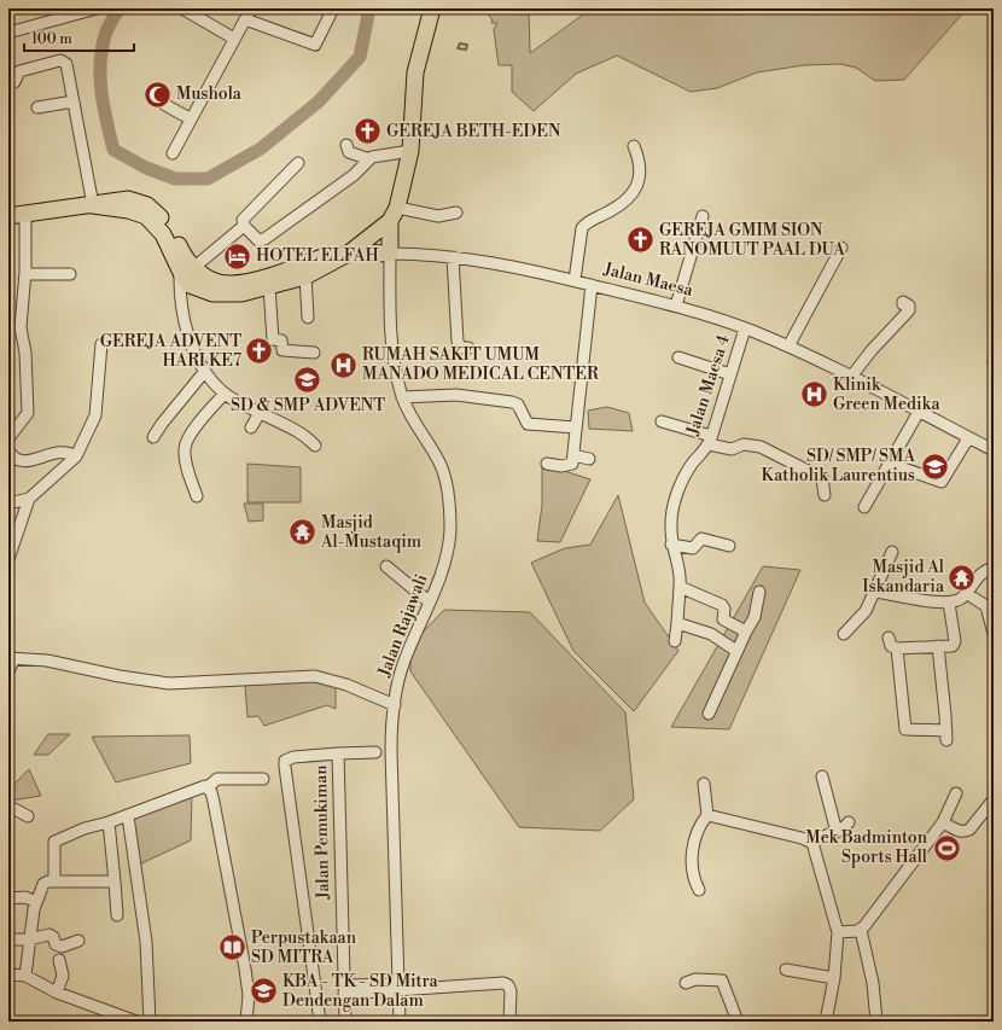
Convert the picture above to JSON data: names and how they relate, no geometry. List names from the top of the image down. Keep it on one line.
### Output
{"streets":{"highway":["Jalan Maesa"],"street":["Jalan Maesa 4","Jalan Rajawali","Jalan Pemukiman"]},"crossings":[["Jalan Maesa","Jalan Maesa 4"],["Jalan Maesa","Jalan Rajawali"]],"places":{"mosque":["Mushola"],"church":["GEREJA BETH-EDEN","GEREJA GMIM SION RANOMUUT PAAL DUA","GEREJA ADVENT HARI KE7"],"hotel":["HOTEL ELFAH"],"hospital":["RUMAH SAKIT UMUM MANADO MEDICAL CENTER","Klinik Green Medika"],"school or university":["SD & SMP ADVENT","SD/ SMP/ SMA Katholik Laurentius","KBA - TK - SD Mitra Dendengan Dalam"],"temple":["Masjid Al-Mustaqim","Masjid Al Iskandaria"],"sports":["Mek Badminton Sports Hall"],"library":["Perpustakaan SD MITRA"]},"scale_bar":"100 m"}
